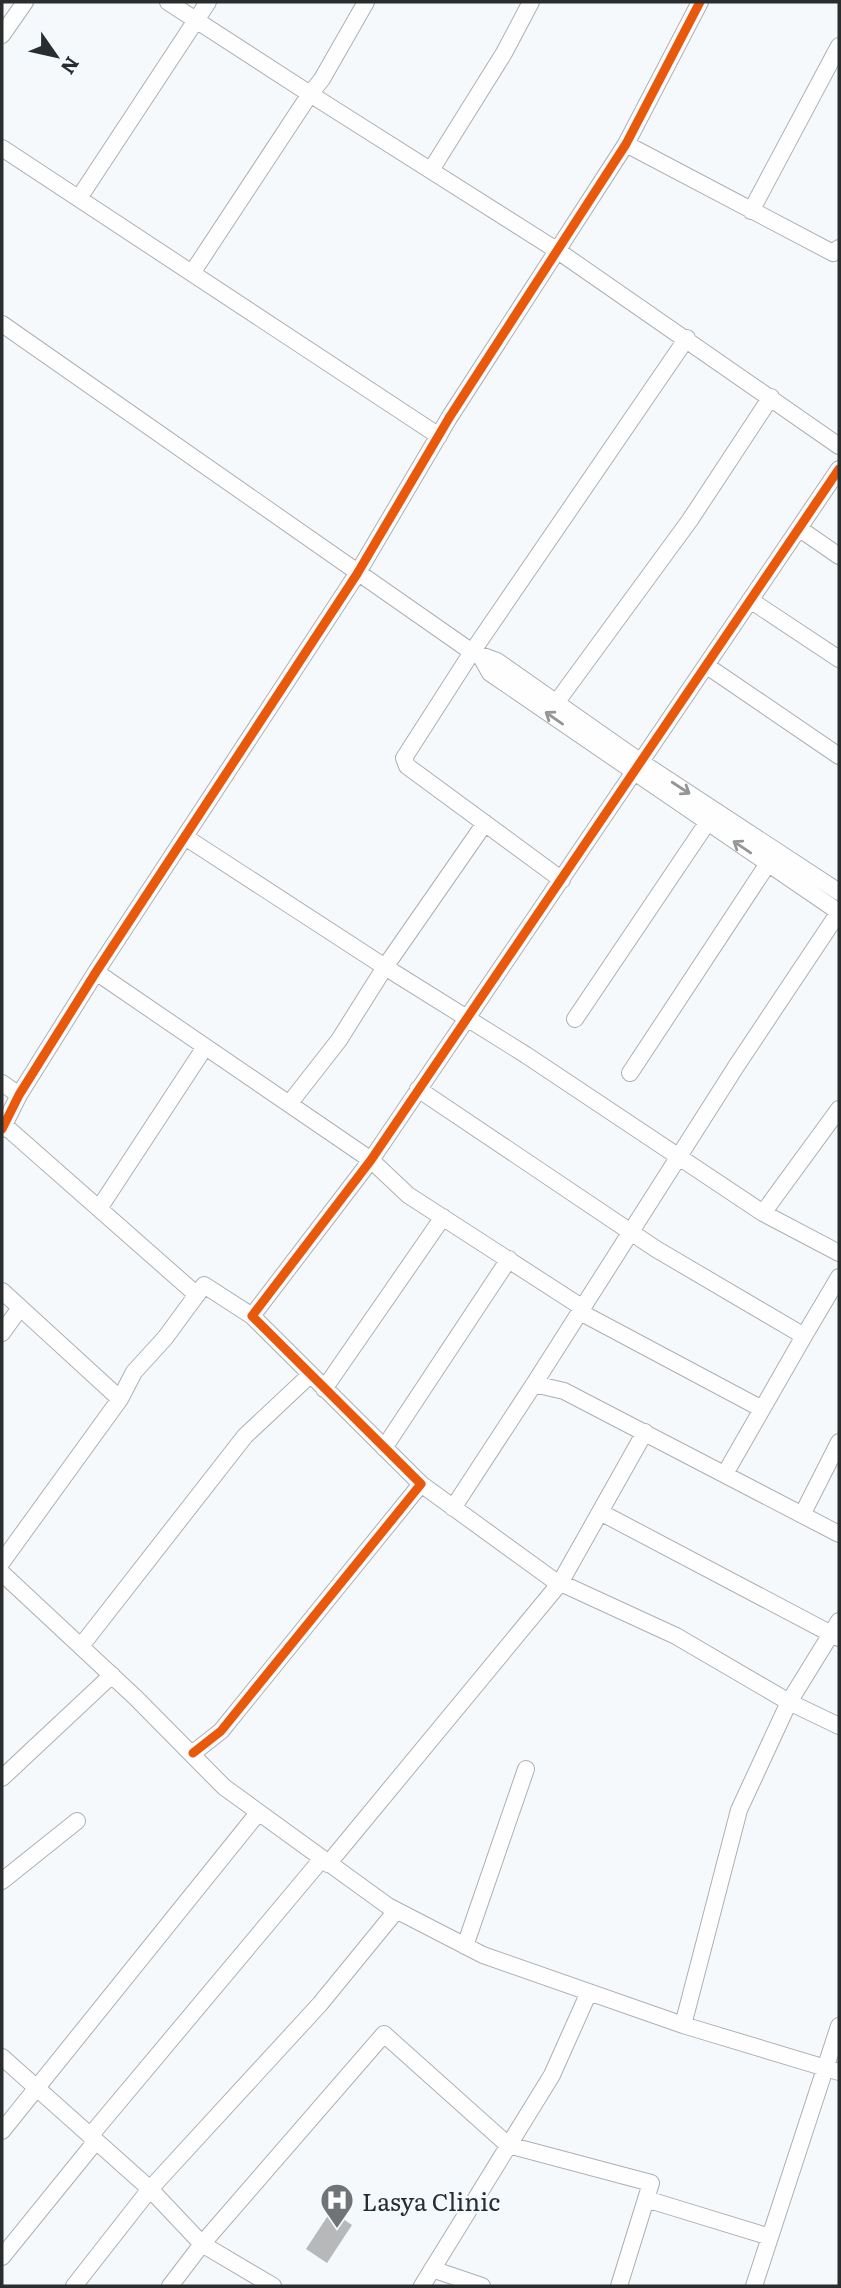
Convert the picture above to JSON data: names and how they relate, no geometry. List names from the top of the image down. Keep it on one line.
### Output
{"places":{"hospital":["Lasya Clinic"]},"north":"bottom right"}
